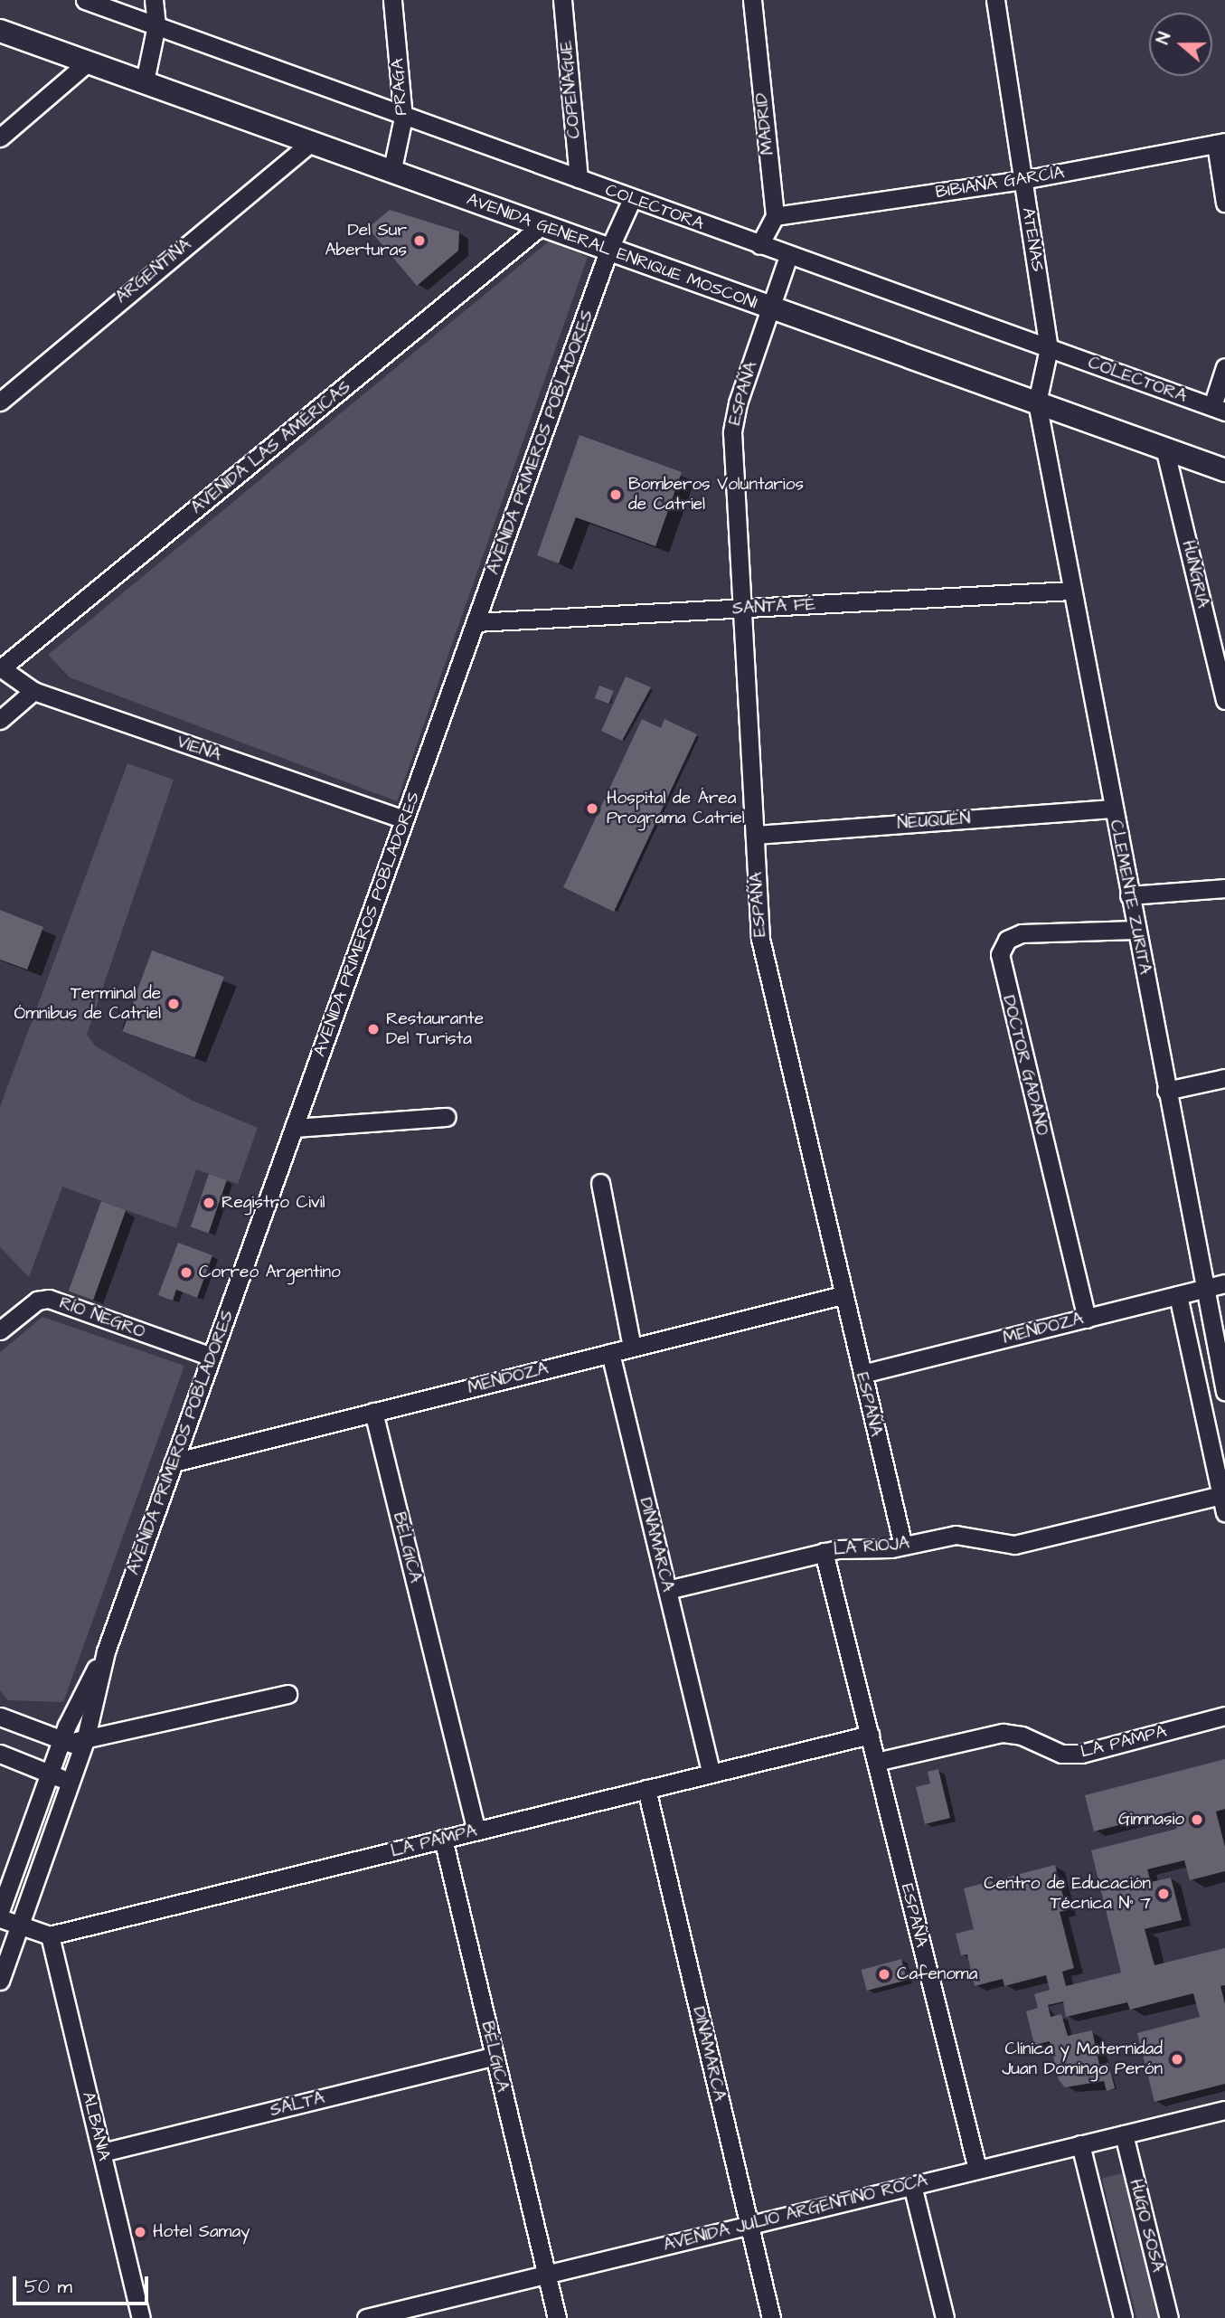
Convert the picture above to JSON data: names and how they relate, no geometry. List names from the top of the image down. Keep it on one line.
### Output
{"streets":{"main road":["AVENIDA GENERAL ENRIQUE MOSCONI"],"street":["PRAGA","COPENAGUE","MADRID","BIBIANA GARCÍA","COLECTORA","ATENAS","ARGENTINA","ESPAÑA","AVENIDA PRIMEROS POBLADORES","AVENIDA LAS AMÉRICAS","HUNGRIA","SANTA FÉ","VIENA","NEUQUÉN","CLEMENTE ZURITA","DOCTOR GADANO","RÍO NEGRO","MENDOZA","DINAMARCA","LA RIOJA","BÉLGICA","LA PAMPA","SALTA","ALBANIA","AVENIDA JULIO ARGENTINO ROCA","HUGO SOSA"]},"crossings":[["PRAGA","COLECTORA"],["PRAGA","AVENIDA GENERAL ENRIQUE MOSCONI"],["COPENAGUE","COLECTORA"],["MADRID","BIBIANA GARCÍA"],["BIBIANA GARCÍA","ATENAS"],["COLECTORA","ATENAS"],["COLECTORA","ESPAÑA"],["COLECTORA","AVENIDA PRIMEROS POBLADORES"],["ATENAS","AVENIDA GENERAL ENRIQUE MOSCONI"],["ATENAS","CLEMENTE ZURITA"],["AVENIDA GENERAL ENRIQUE MOSCONI","ARGENTINA"],["AVENIDA GENERAL ENRIQUE MOSCONI","ESPAÑA"],["AVENIDA GENERAL ENRIQUE MOSCONI","AVENIDA PRIMEROS POBLADORES"],["AVENIDA GENERAL ENRIQUE MOSCONI","AVENIDA LAS AMÉRICAS"],["AVENIDA GENERAL ENRIQUE MOSCONI","HUNGRIA"],["AVENIDA GENERAL ENRIQUE MOSCONI","CLEMENTE ZURITA"],["ESPAÑA","SANTA FÉ"],["ESPAÑA","NEUQUÉN"],["ESPAÑA","MENDOZA"],["ESPAÑA","LA RIOJA"],["ESPAÑA","LA PAMPA"],["ESPAÑA","AVENIDA JULIO ARGENTINO ROCA"],["AVENIDA PRIMEROS POBLADORES","SANTA FÉ"],["AVENIDA PRIMEROS POBLADORES","VIENA"],["AVENIDA PRIMEROS POBLADORES","RÍO NEGRO"],["AVENIDA PRIMEROS POBLADORES","MENDOZA"],["AVENIDA LAS AMÉRICAS","VIENA"],["SANTA FÉ","CLEMENTE ZURITA"],["NEUQUÉN","CLEMENTE ZURITA"],["CLEMENTE ZURITA","DOCTOR GADANO"],["CLEMENTE ZURITA","MENDOZA"],["DOCTOR GADANO","MENDOZA"],["MENDOZA","DINAMARCA"],["MENDOZA","BÉLGICA"],["DINAMARCA","LA RIOJA"],["DINAMARCA","LA PAMPA"],["DINAMARCA","AVENIDA JULIO ARGENTINO ROCA"],["BÉLGICA","LA PAMPA"],["BÉLGICA","SALTA"],["BÉLGICA","AVENIDA JULIO ARGENTINO ROCA"],["LA PAMPA","ALBANIA"],["SALTA","ALBANIA"],["AVENIDA JULIO ARGENTINO ROCA","HUGO SOSA"]],"places":["Del Sur Aberturas","Bomberos Voluntarios de Catriel","Hospital de Área Programa Catriel","Terminal de Ómnibus de Catriel","Restaurante Del Turista","Registro Civil","Correo Argentino","Gimnasio","Centro de Educación Técnica N° 7","Cafenoma","Clínica y Maternidad Juan Domingo Perón","Hotel Samay"],"scale_bar":"50 m","north":"left"}
